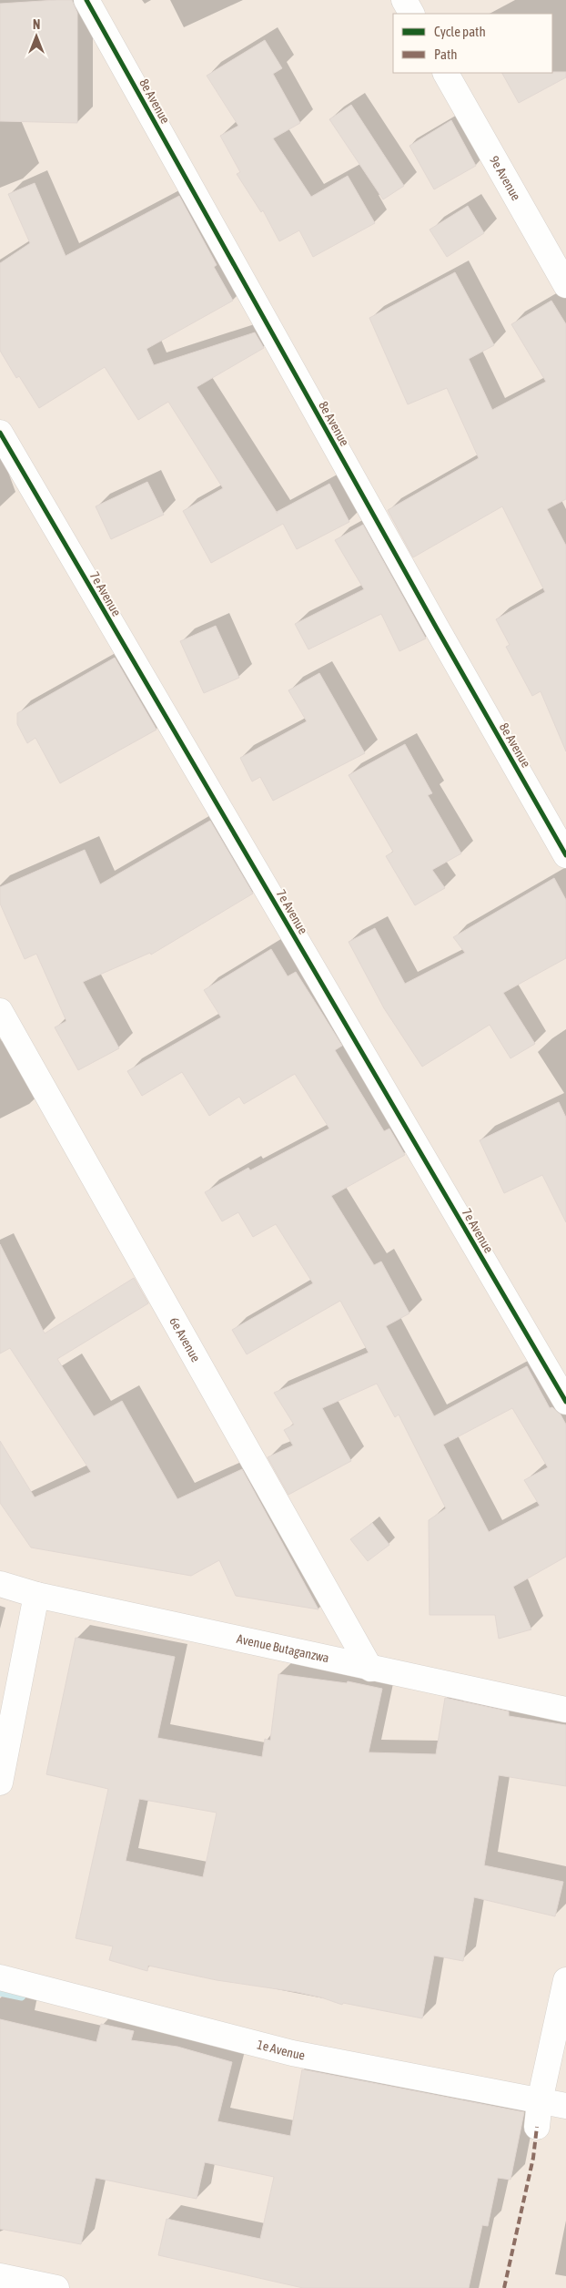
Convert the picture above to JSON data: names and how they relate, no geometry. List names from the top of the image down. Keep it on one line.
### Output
{"streets":{"street":["8e Avenue","9e Avenue","7e Avenue","6e Avenue","Avenue Butaganzwa","1e Avenue"]},"crossings":[["6e Avenue","Avenue Butaganzwa"]],"legend":["Cycle path","Path"],"north":"top"}
